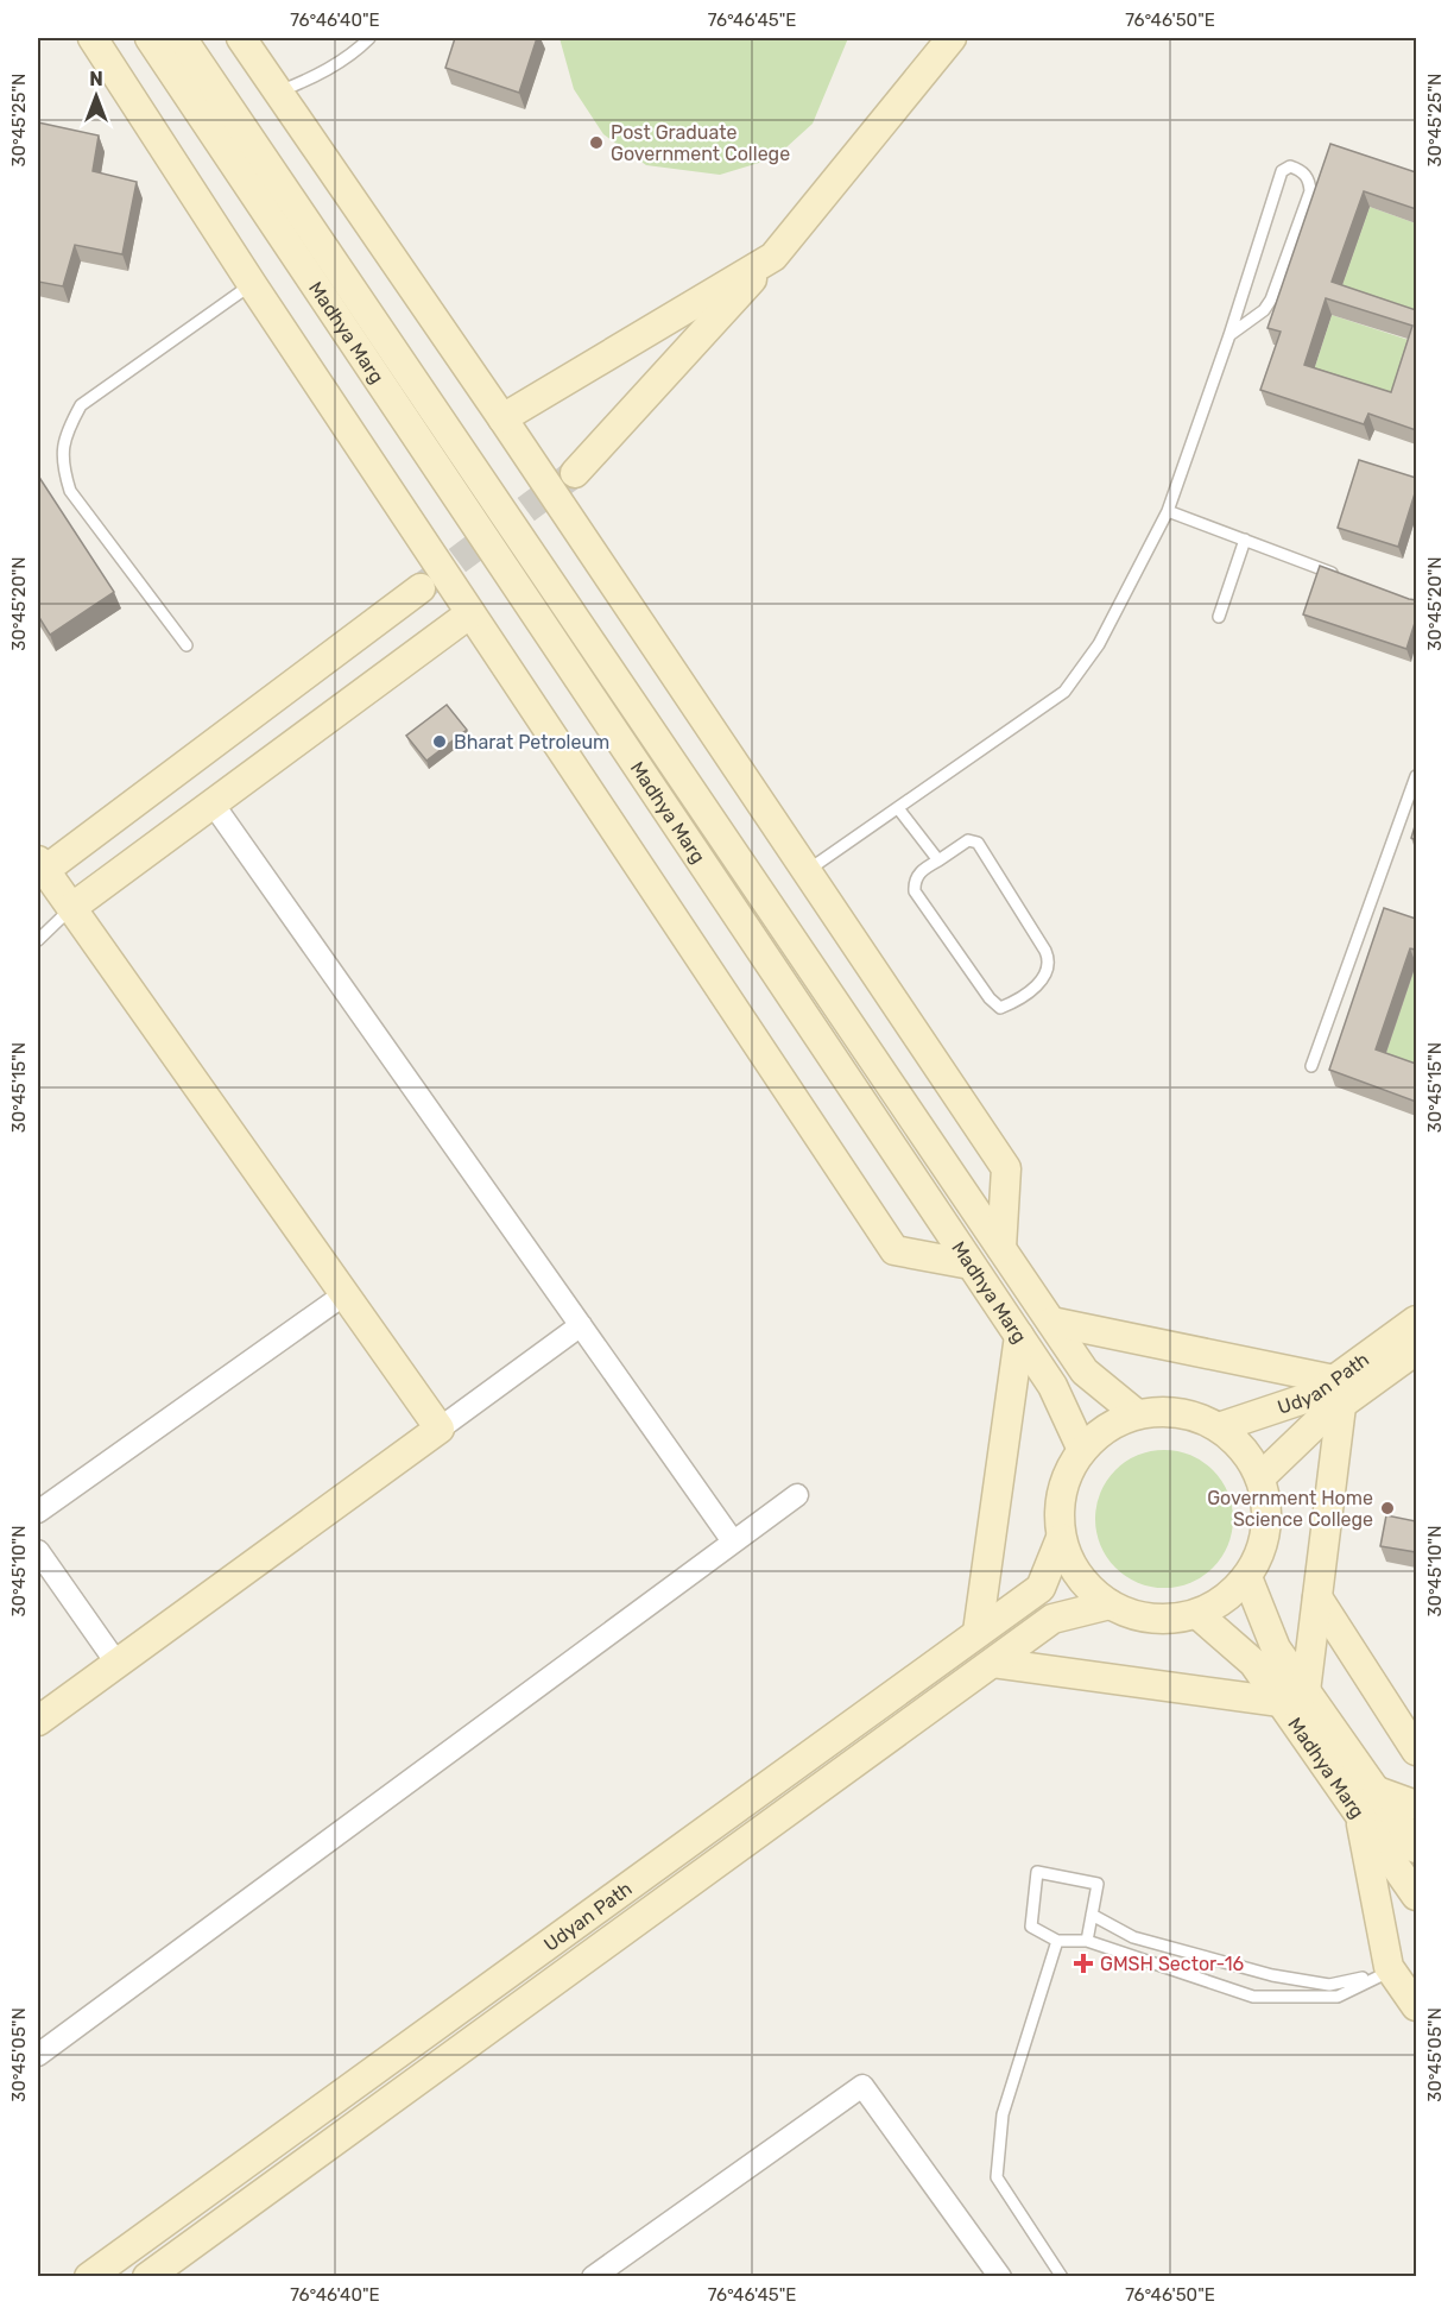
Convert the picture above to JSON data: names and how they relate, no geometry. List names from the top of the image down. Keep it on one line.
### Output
{"streets":{"main road":["Madhya Marg","Udyan Path"]},"crossings":[["Madhya Marg","Udyan Path"]],"places":{"other":["Post Graduate Government College","Bharat Petroleum","Government Home Science College"],"health":["GMSH Sector-16"]},"north":"top","coordinates":["76°46'40\"E","76°46'45\"E","76°46'50\"E","30°45'25\"N","30°45'20\"N","30°45'15\"N","30°45'10\"N","30°45'05\"N"]}
